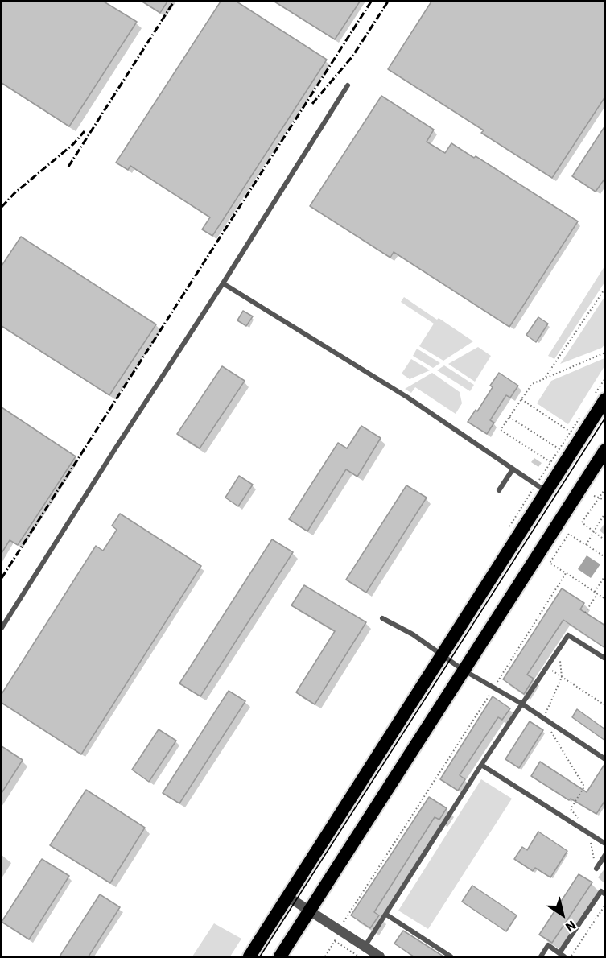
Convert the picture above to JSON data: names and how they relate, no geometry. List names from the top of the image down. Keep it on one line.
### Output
{"north":"bottom right"}
